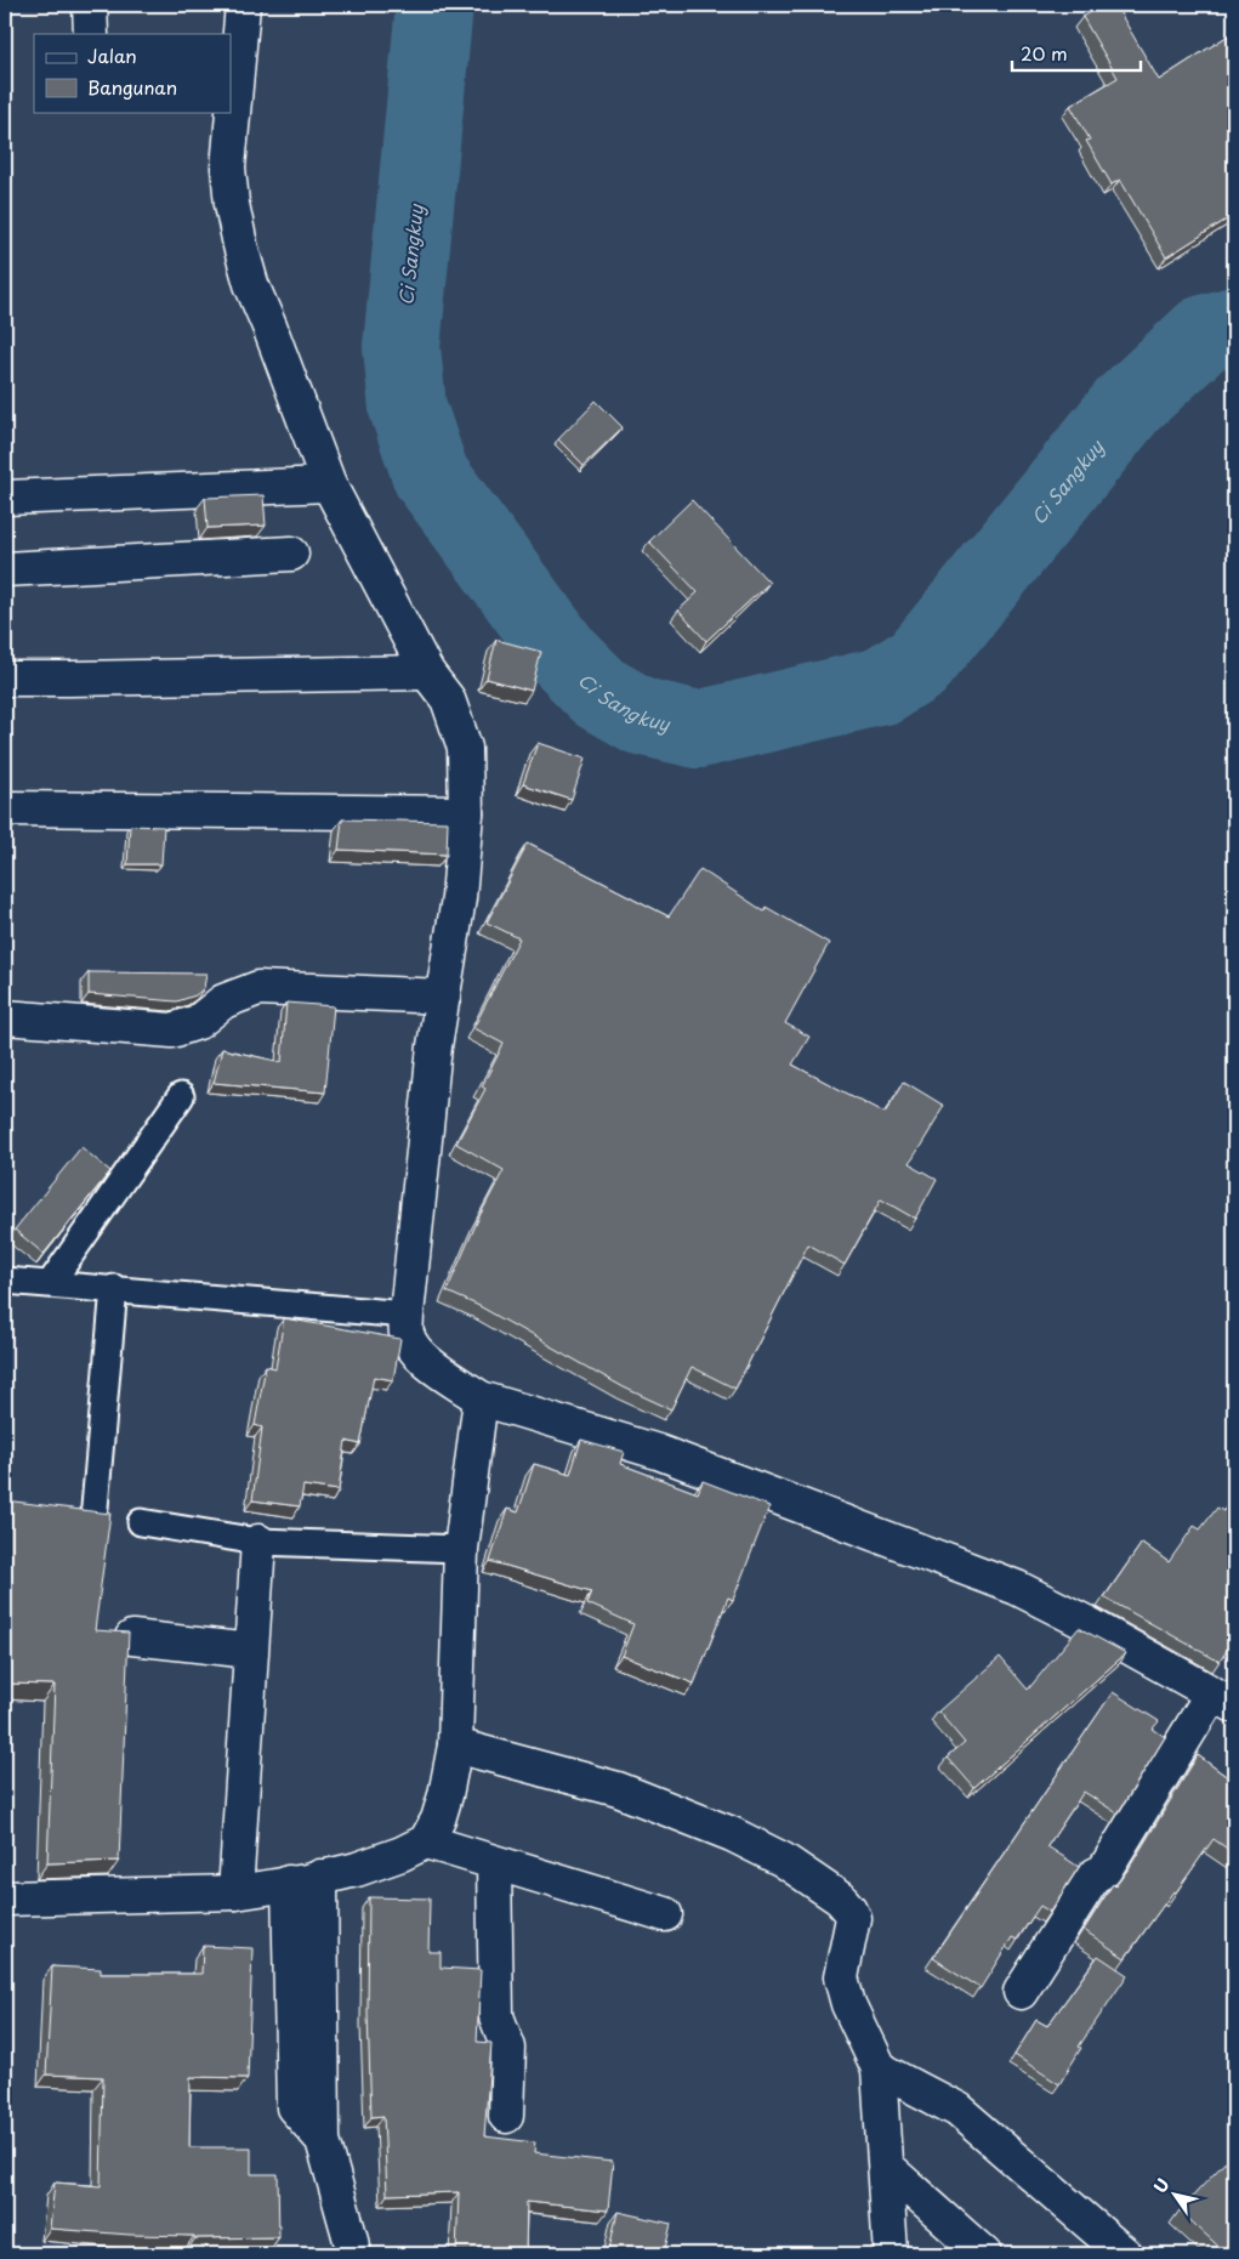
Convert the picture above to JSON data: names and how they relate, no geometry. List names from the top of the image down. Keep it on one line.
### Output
{"water":["Ci Sangkuy"],"legend":["Jalan","Bangunan"],"scale_bar":"20 m","north":"top left"}
